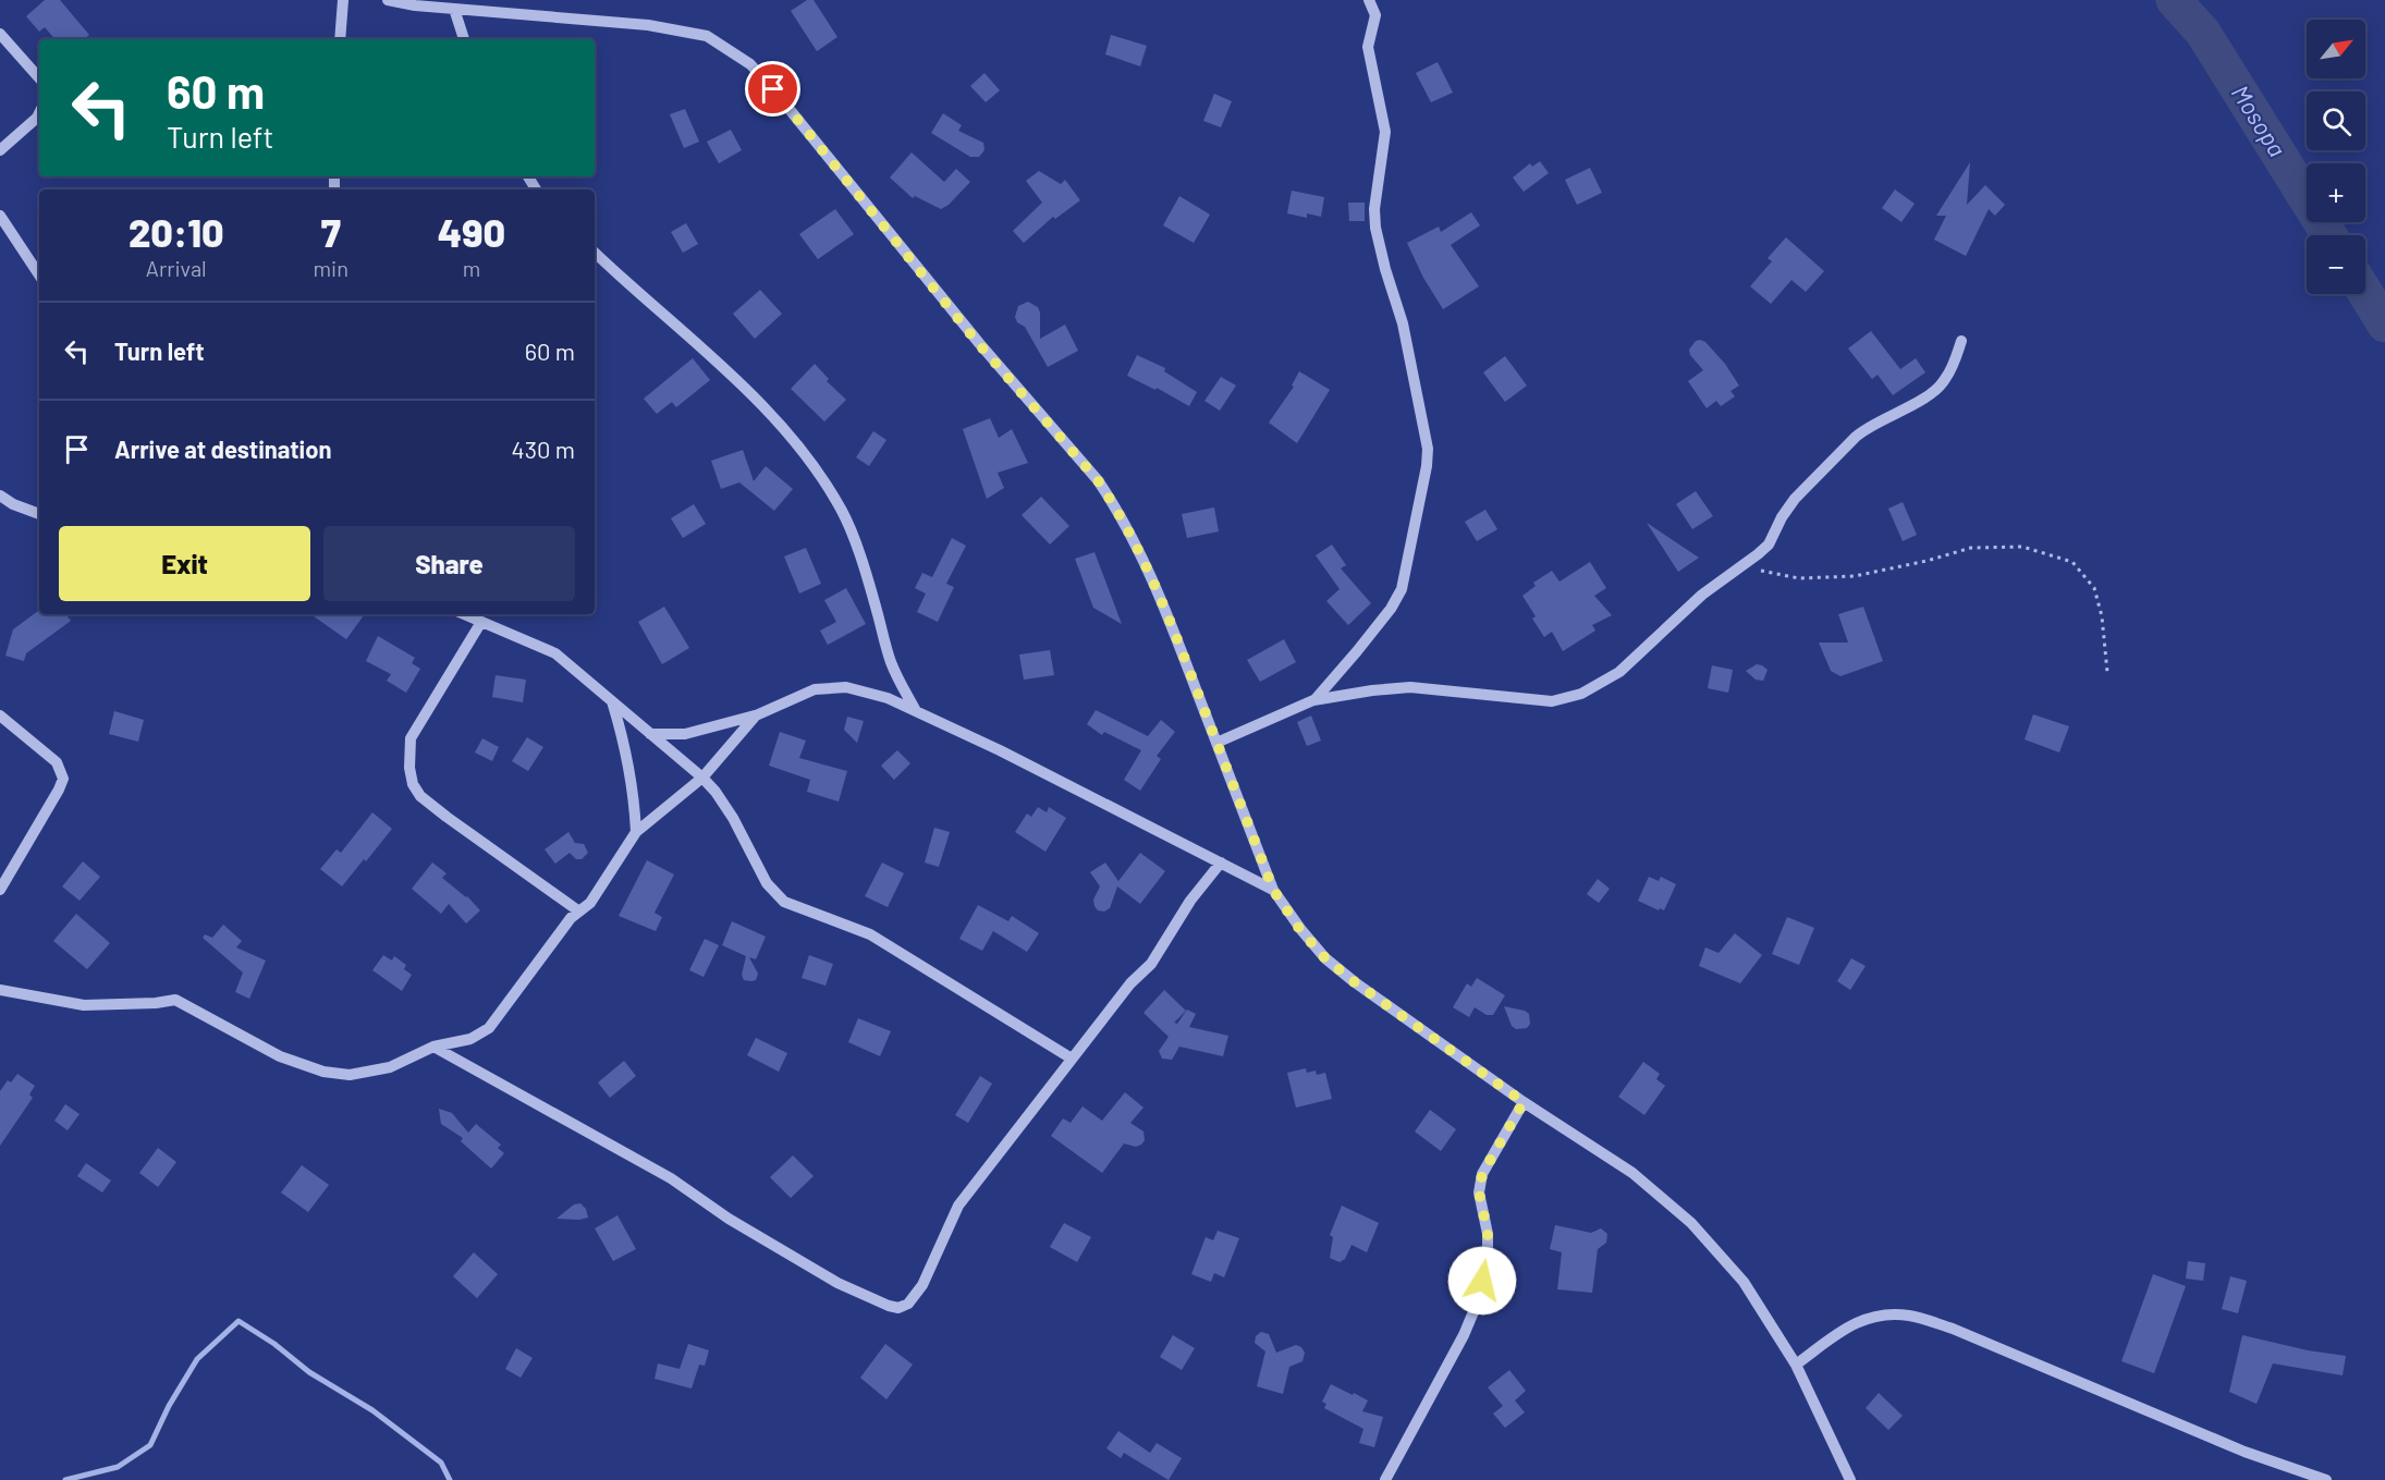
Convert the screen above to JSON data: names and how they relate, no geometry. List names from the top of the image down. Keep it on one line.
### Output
{"water":["Mosopa"],"north":"top right","page":{"map_buttons":["+","−"],"turn":["60 m","Turn left"],"eta":["20:10","Arrival","7","min","490","m"],"list":[{"name":"Turn left","value":"60 m"},{"name":"Arrive at destination","value":"430 m"}],"buttons":["Exit","Share"]}}
